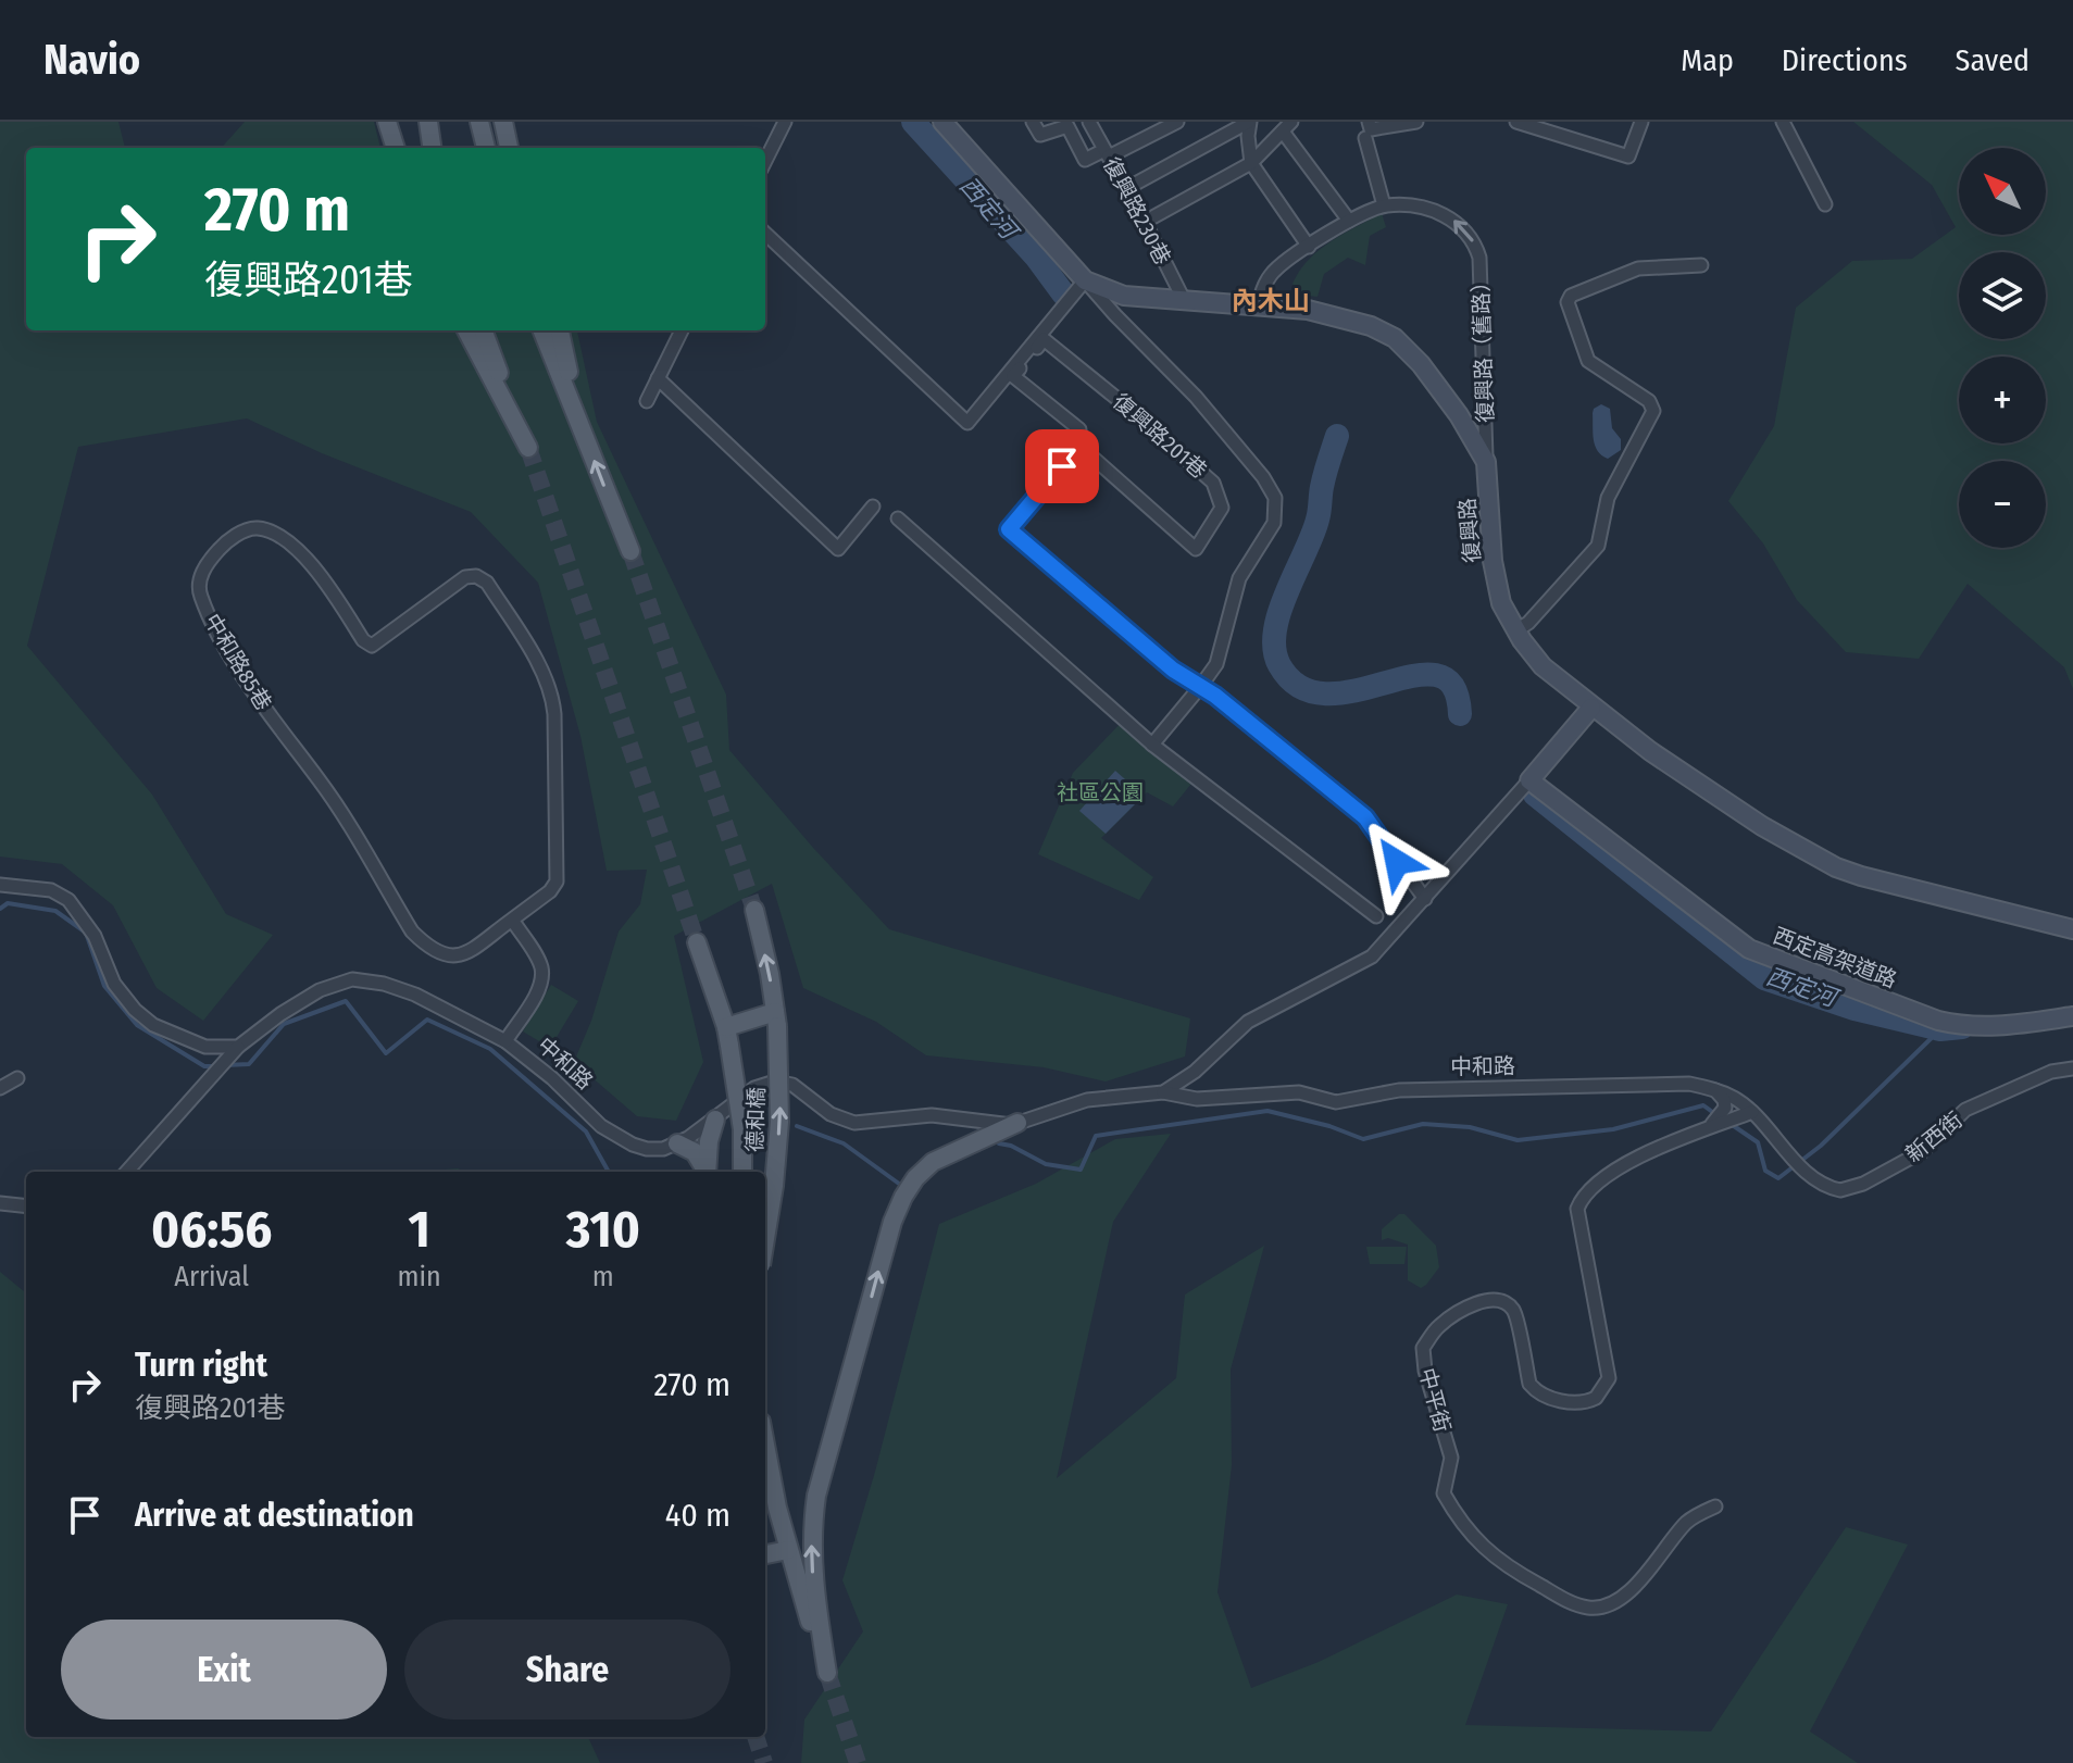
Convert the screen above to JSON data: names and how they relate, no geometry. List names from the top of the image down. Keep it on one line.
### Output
{"streets":{"main road":["德和橋"],"street":["復興路230巷","復興路（舊路）","復興路201巷","復興路","中和路85巷","西定高架道路","中和路","新西街","中平街"]},"crossings":[["復興路230巷","復興路"],["復興路（舊路）","復興路"],["復興路201巷","復興路"],["復興路","中和路"],["西定高架道路","中和路"],["中和路","新西街"],["中和路","中平街"]],"one_way":["復興路（舊路）"],"districts":["內木山"],"water":["西定河"],"parks":["社區公園"],"north":"top left","page":{"header":"Navio","nav":["Map","Directions","Saved"],"map_buttons":["+","−"],"turn":["270 m","復興路201巷"],"eta":["06:56","Arrival","1","min","310","m"],"list":[{"name":"Turn right","note":"復興路201巷","value":"270 m"},{"name":"Arrive at destination","value":"40 m"}],"buttons":["Exit","Share"]}}
